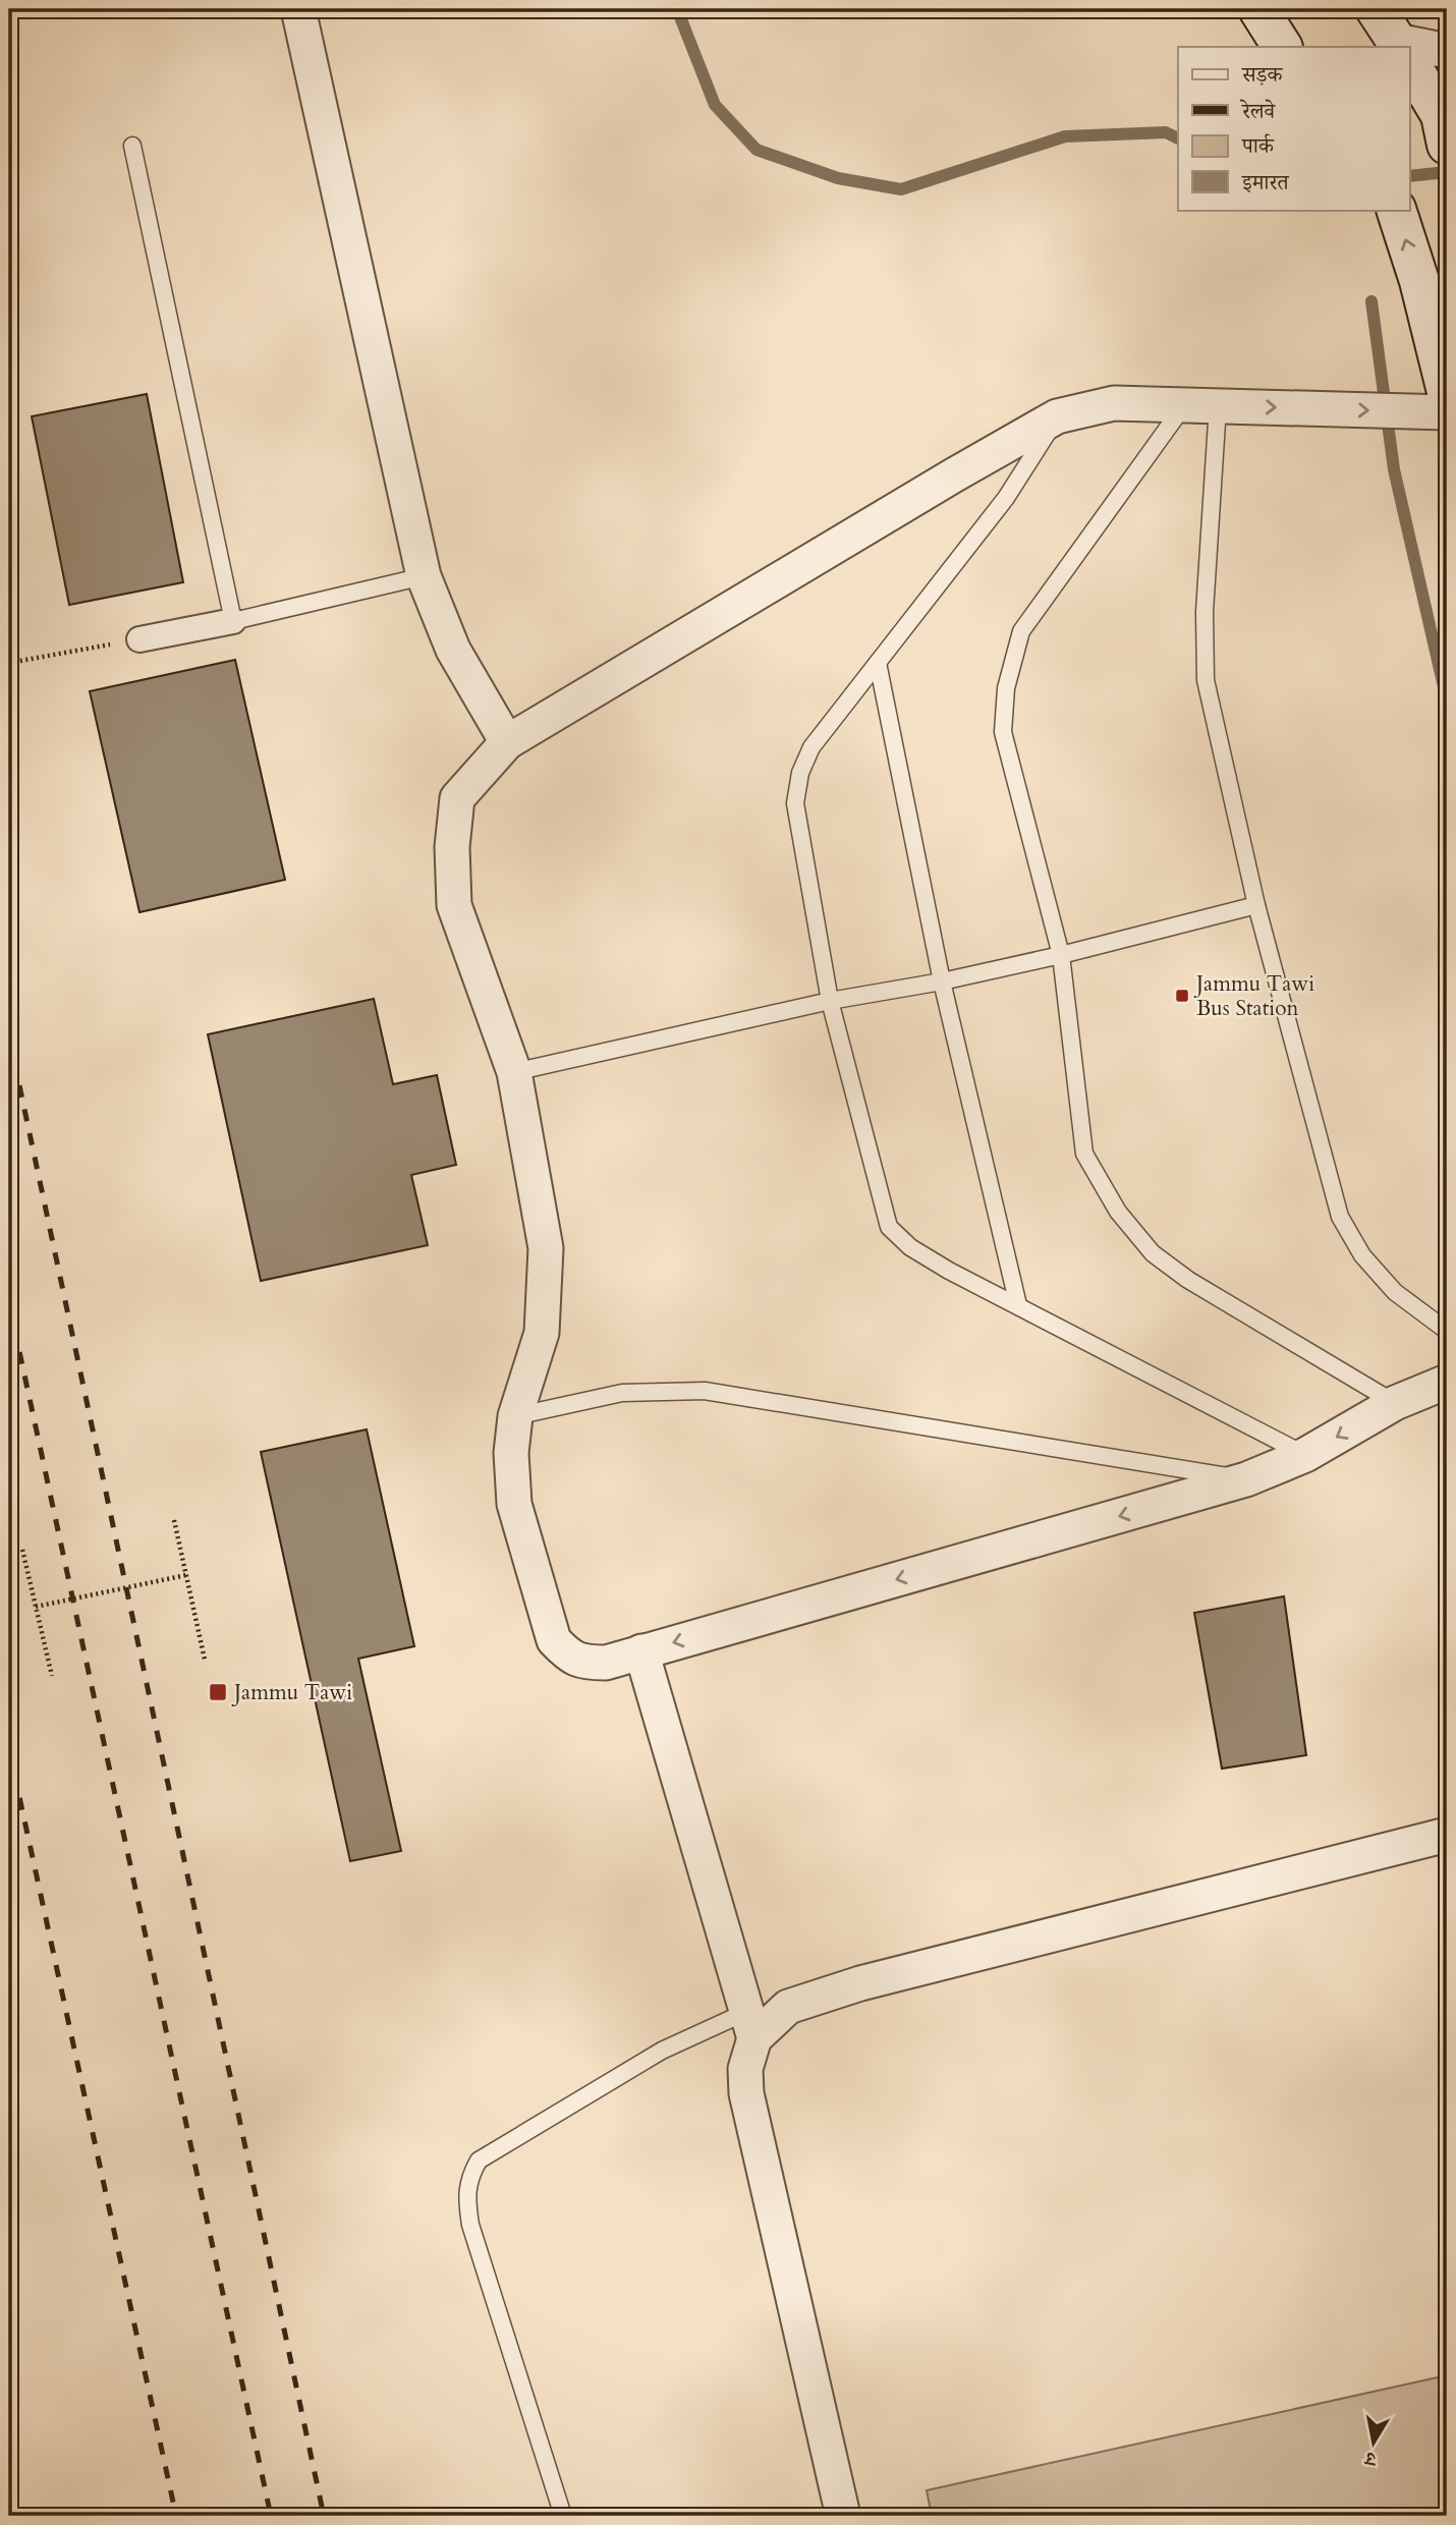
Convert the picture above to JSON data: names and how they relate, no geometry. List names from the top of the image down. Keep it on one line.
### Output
{"places":{"transit":["Jammu Tawi Bus Station","Jammu Tawi"]},"legend":["सड़क","रेलवे","पार्क","इमारत"],"north":"bottom"}
